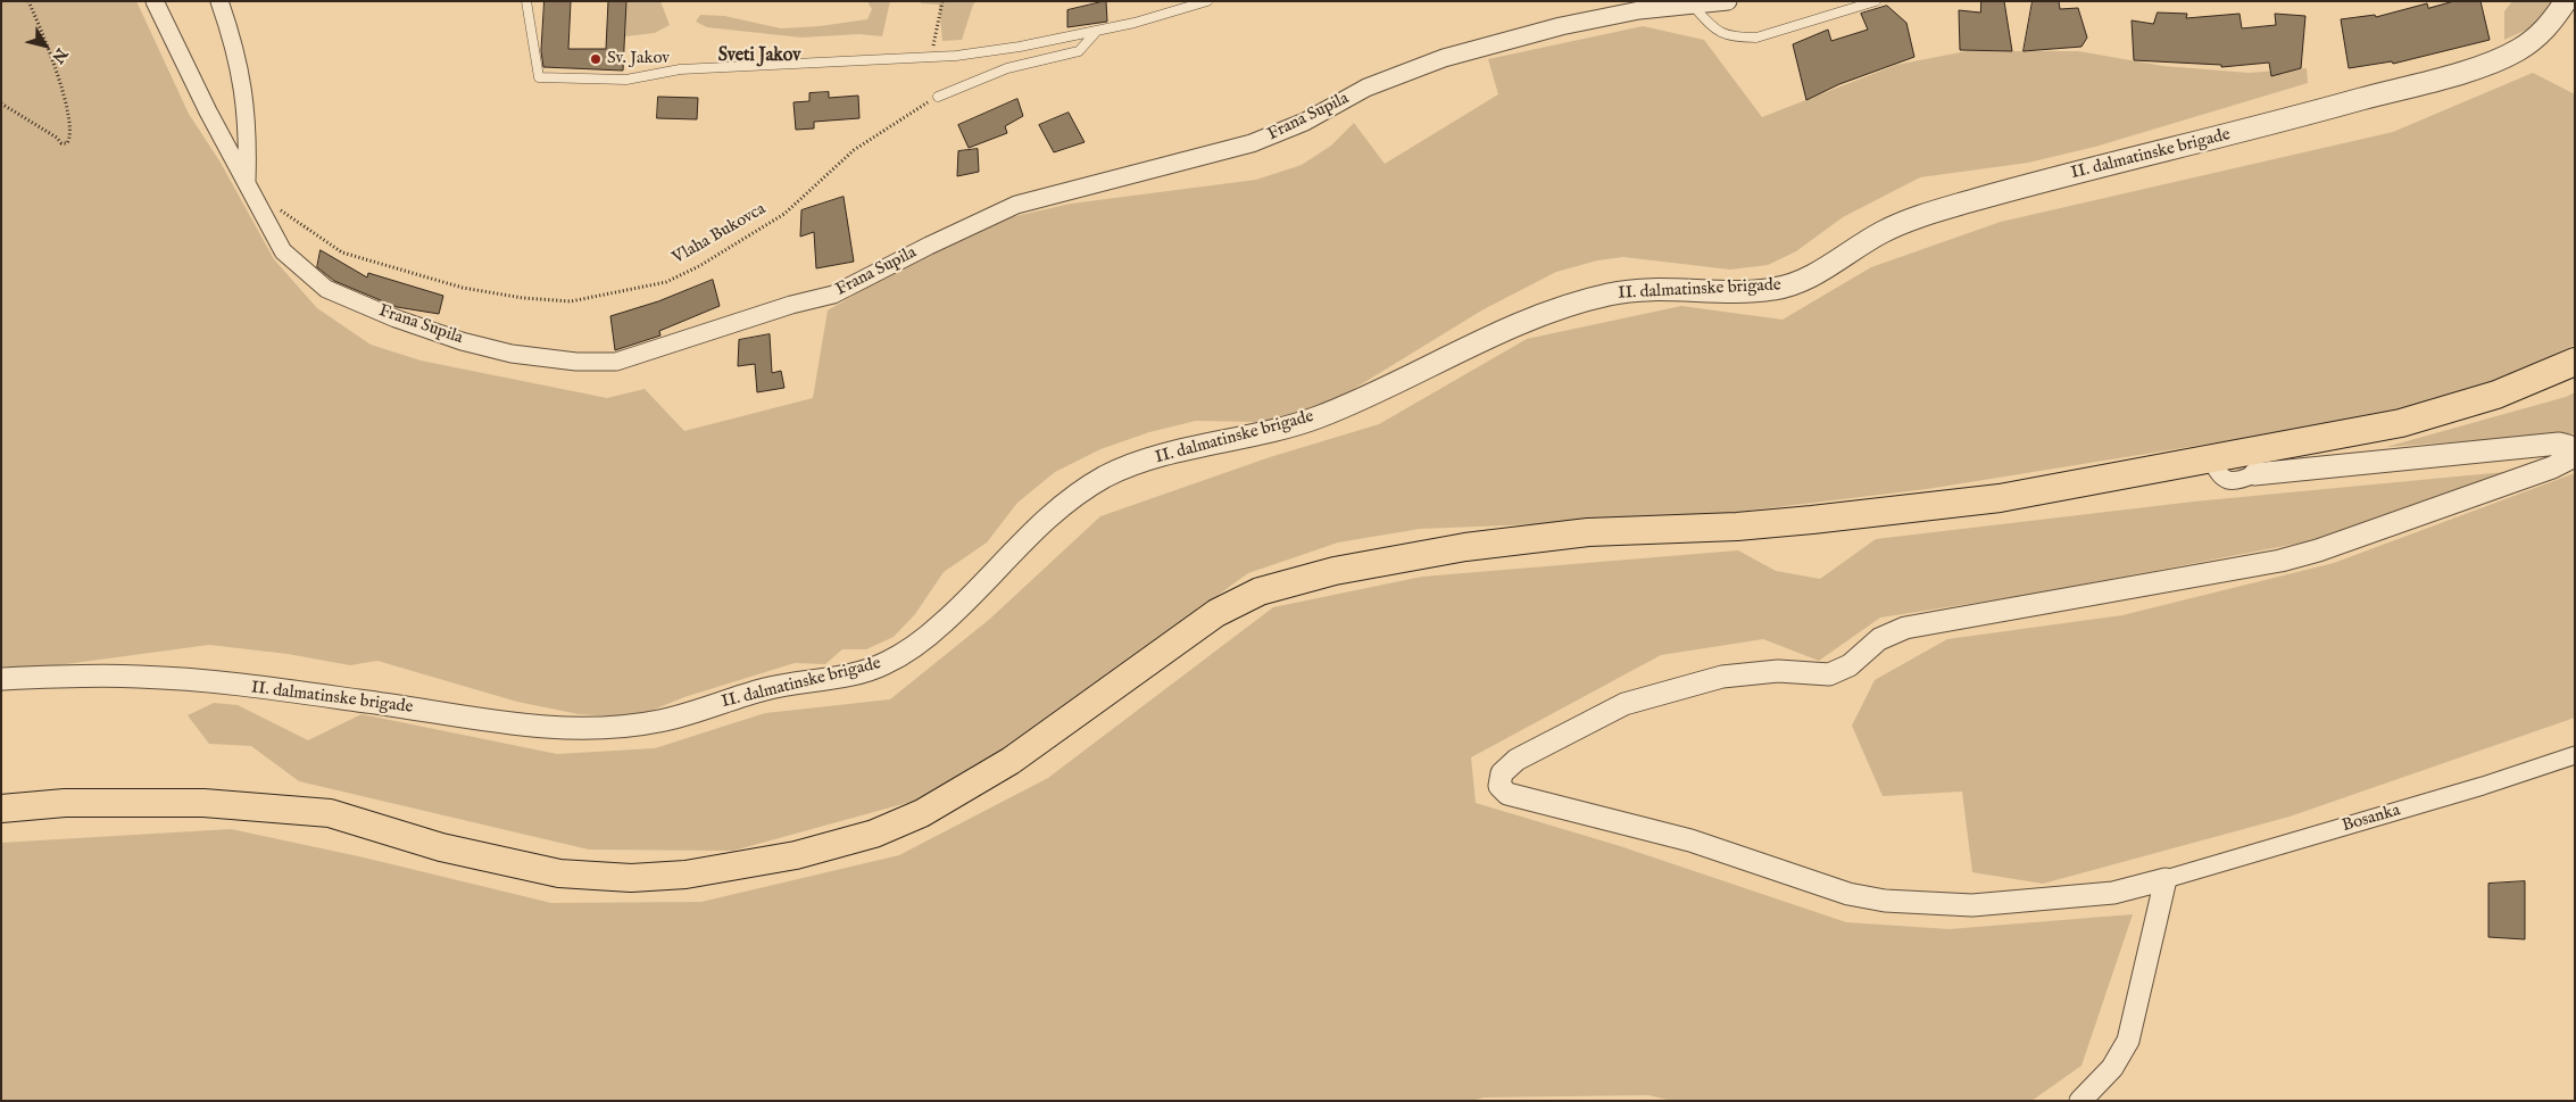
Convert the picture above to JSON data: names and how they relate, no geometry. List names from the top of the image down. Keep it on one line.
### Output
{"streets":{"street":["Frana Supila","II. dalmatinske brigade","Bosanka"],"path":["Vlaha Bukovca"]},"crossings":[["Frana Supila","Vlaha Bukovca"]],"districts":["Sveti Jakov"],"places":["Sv. Jakov"],"north":"bottom right"}
